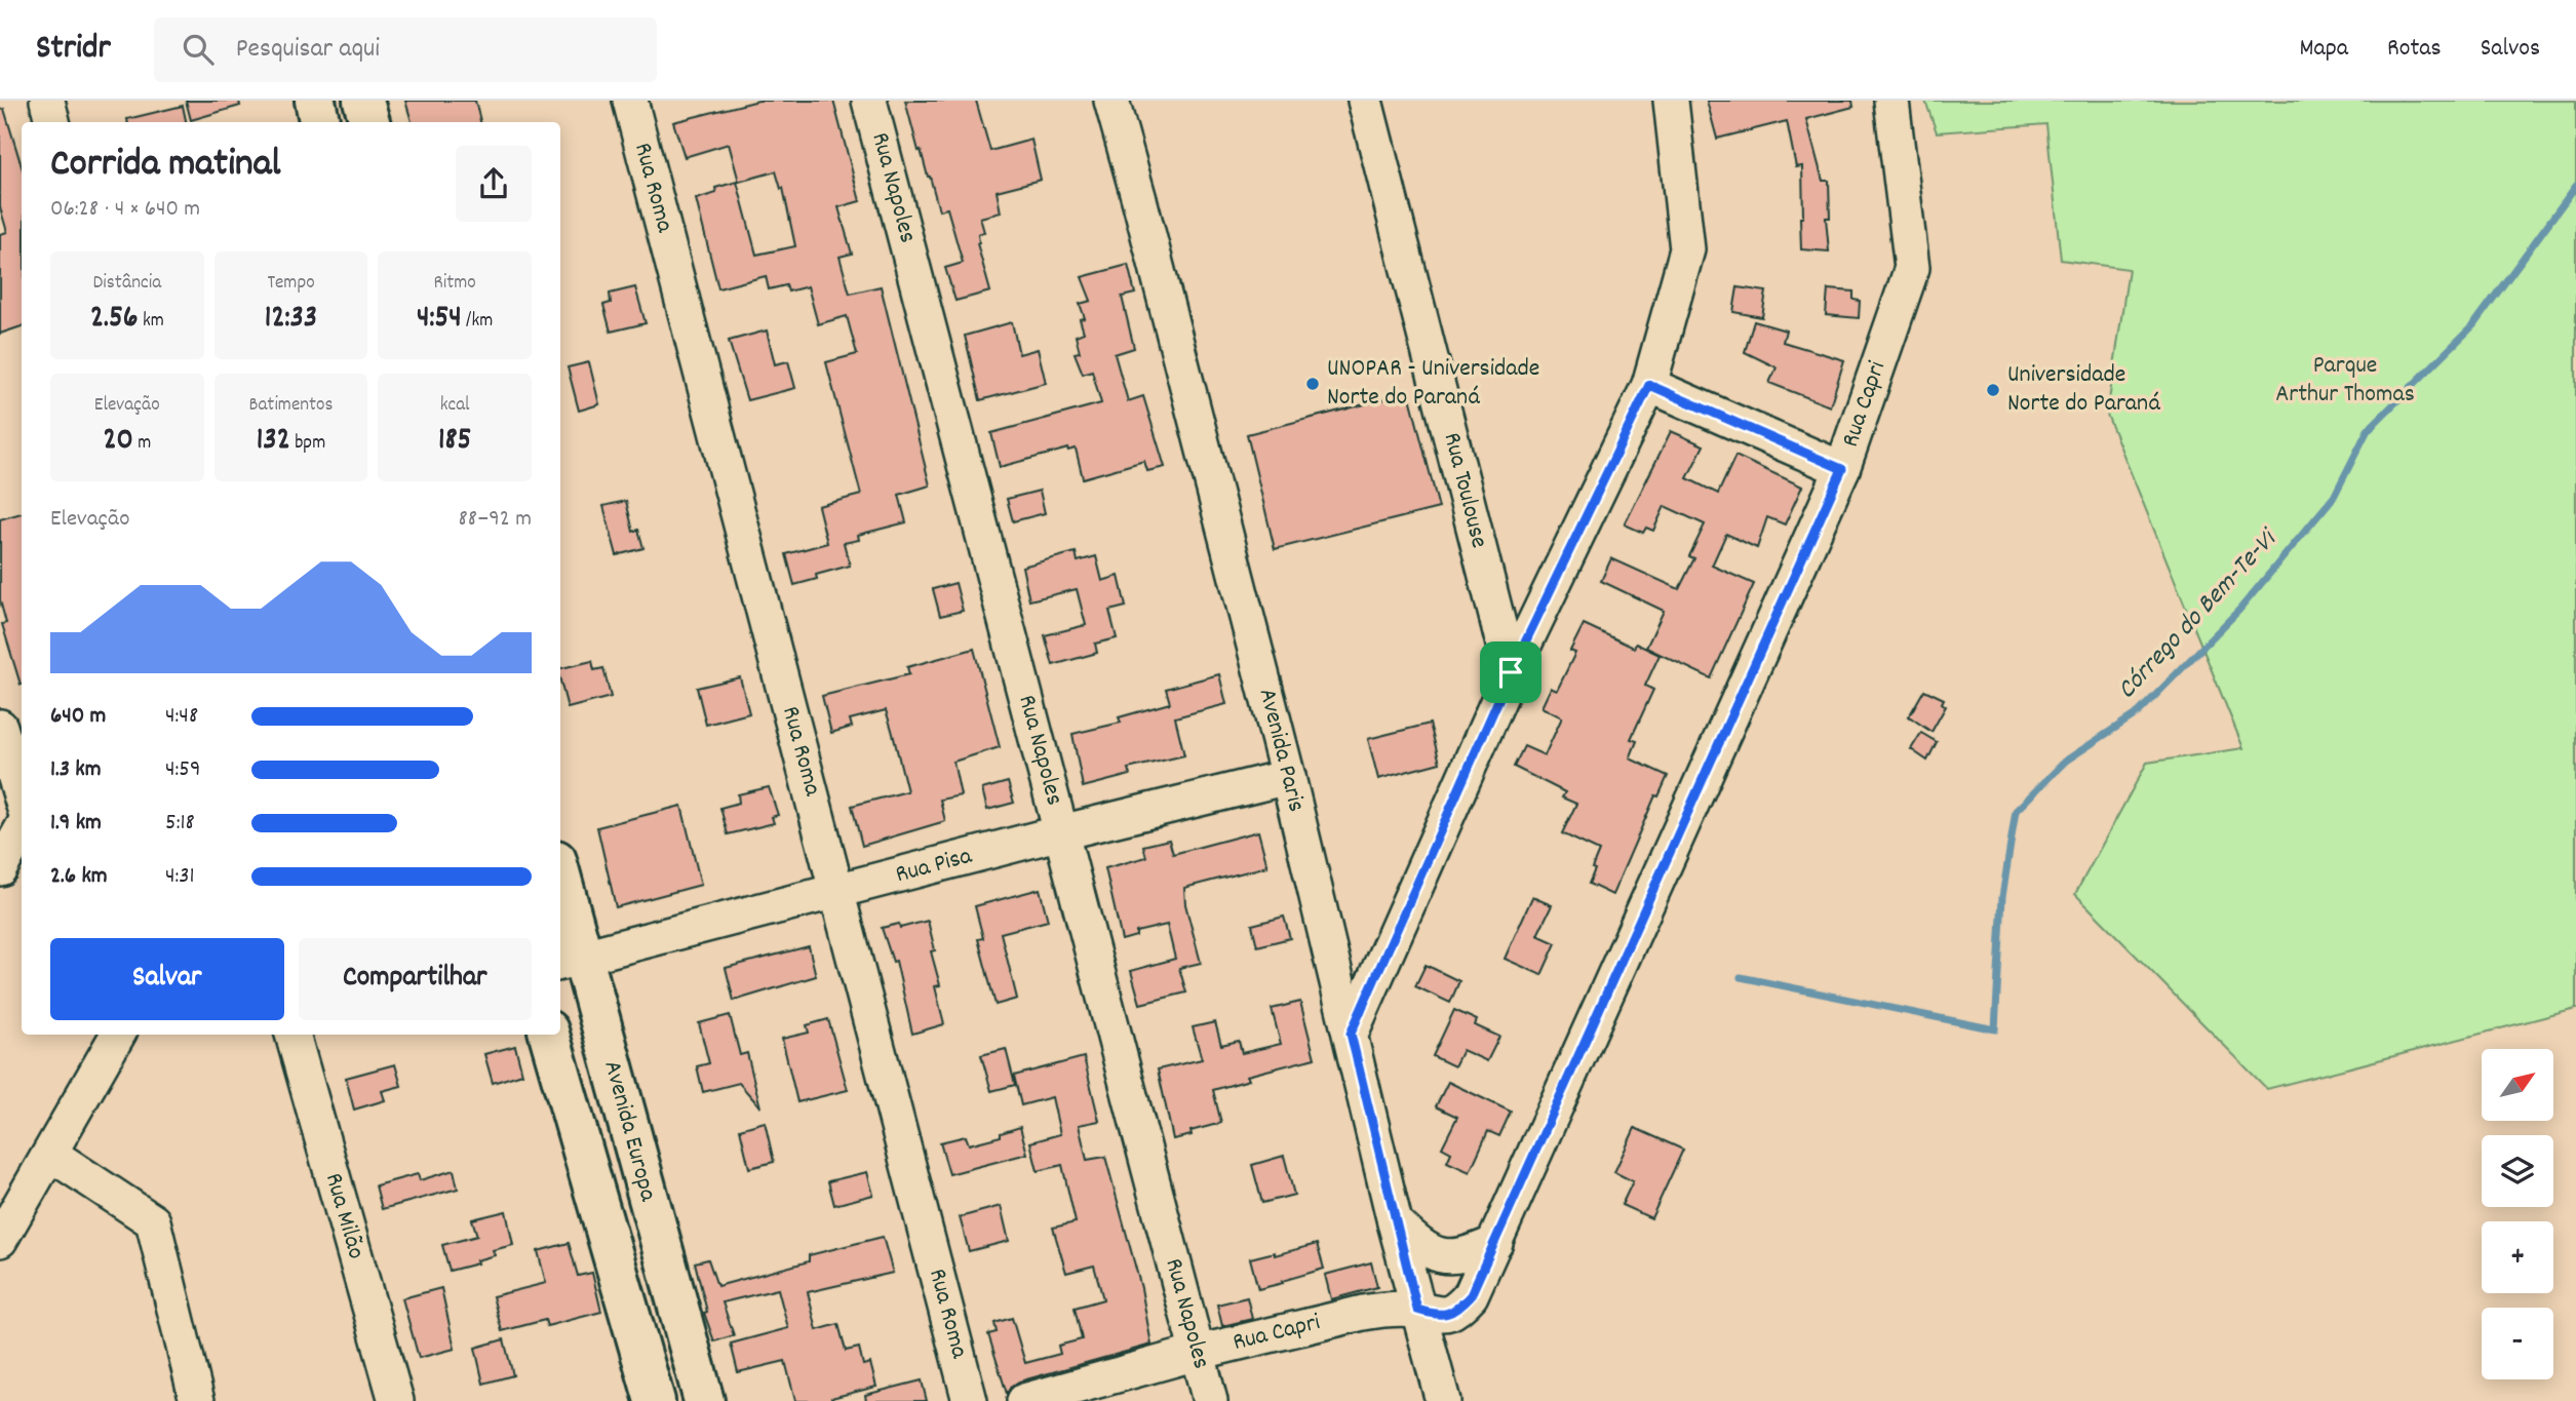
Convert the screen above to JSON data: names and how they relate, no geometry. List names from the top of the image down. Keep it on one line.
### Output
{"streets":{"main road":["Avenida Europa"],"street":["Rua Roma","Rua Napoles","Rua Capri","Rua Toulouse","Avenida Paris","Rua Pisa","Rua Milão"]},"crossings":[["Rua Roma","Rua Pisa"],["Rua Napoles","Rua Capri"],["Rua Napoles","Rua Pisa"],["Rua Capri","Avenida Paris"],["Avenida Paris","Rua Pisa"],["Rua Pisa","Avenida Europa"]],"water":["Córrego do Bem-Te-Vi"],"parks":["Parque Arthur Thomas"],"places":["UNOPAR - Universidade Norte do Paraná","Universidade Norte do Paraná"],"north":"top right","page":{"header":"Stridr","search":"Pesquisar aqui","nav":["Mapa","Rotas","Salvos"],"heading":["Corrida matinal","06:28 · 4 × 640 m"],"stats":[["Distância","2.56 km"],["Tempo","12:33"],["Ritmo","4:54 /km"],["Elevação","20 m"],["Batimentos","132 bpm"],["kcal","185"]],"chart":["Elevação","88–92 m"],"list":[{"name":"640 m","note":"4:48"},{"name":"1.3 km","note":"4:59"},{"name":"1.9 km","note":"5:18"},{"name":"2.6 km","note":"4:31"}],"buttons":["Salvar","Compartilhar"],"map_buttons":["+","−"]}}
